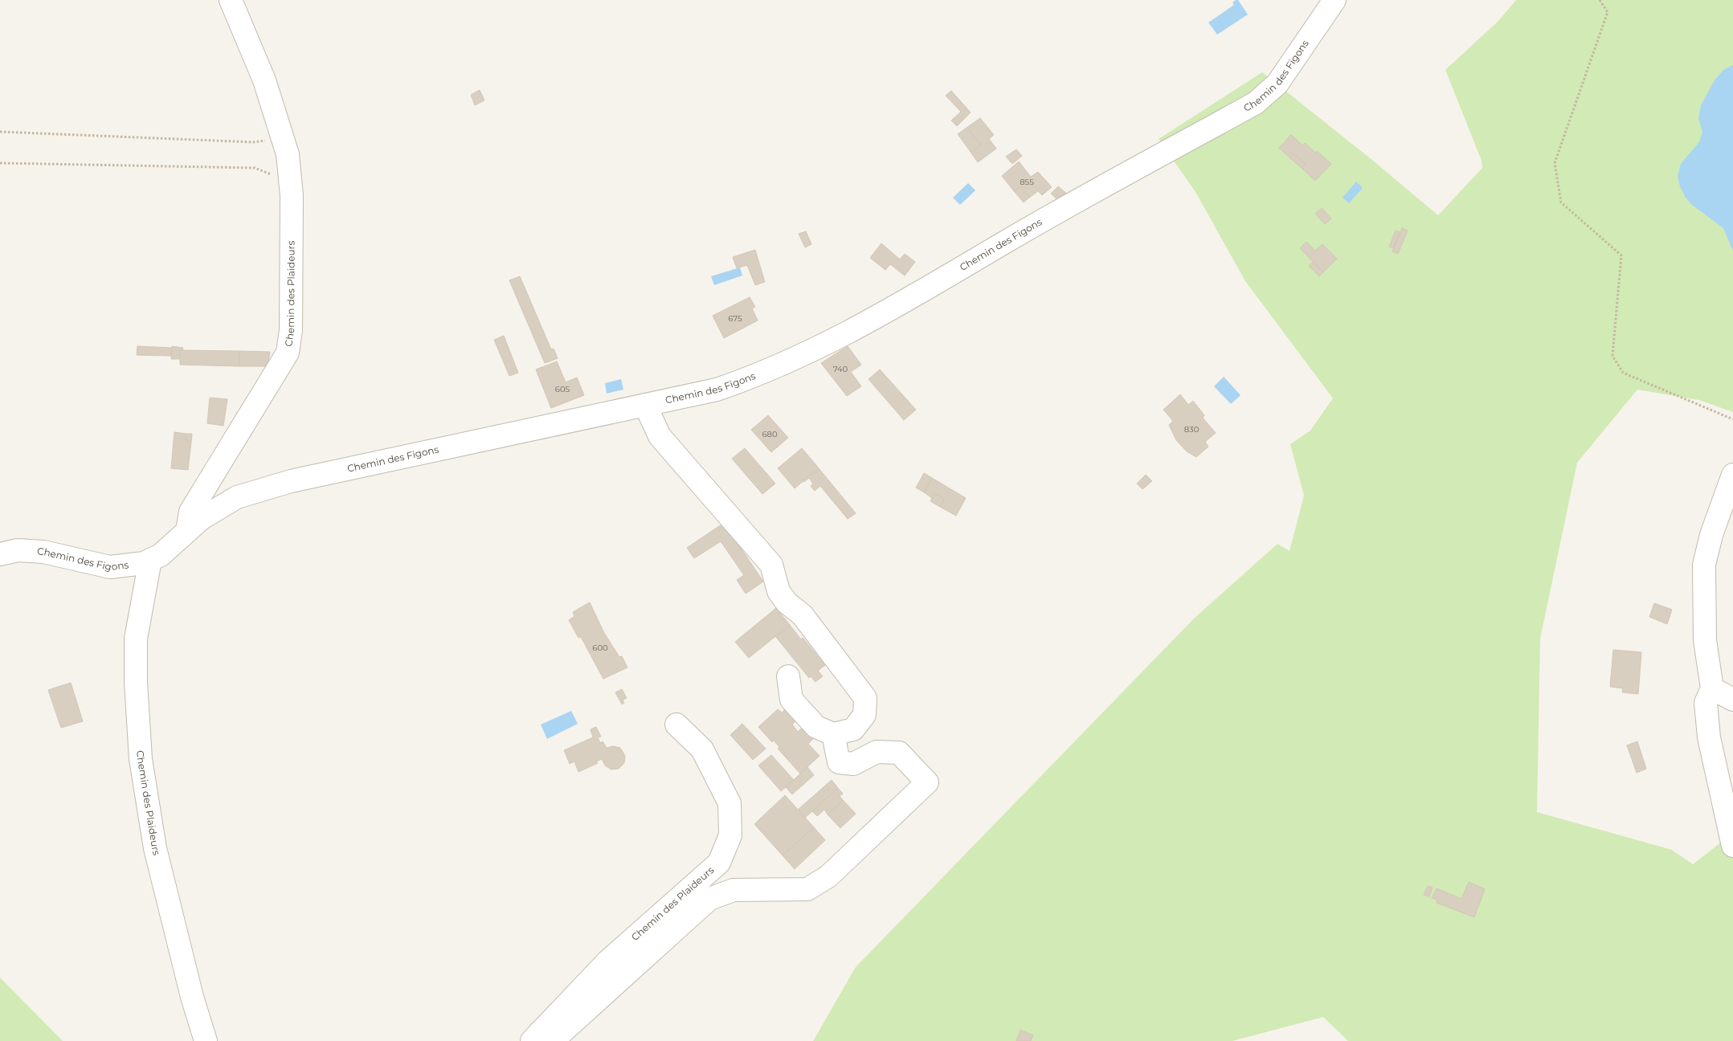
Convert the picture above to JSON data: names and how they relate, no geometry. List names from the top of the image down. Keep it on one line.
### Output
{"streets":{"street":["Chemin des Figons","Chemin des Plaideurs"]},"crossings":[["Chemin des Figons","Chemin des Plaideurs"]],"house_numbers":["855","675","740","605","830","680","600"]}
